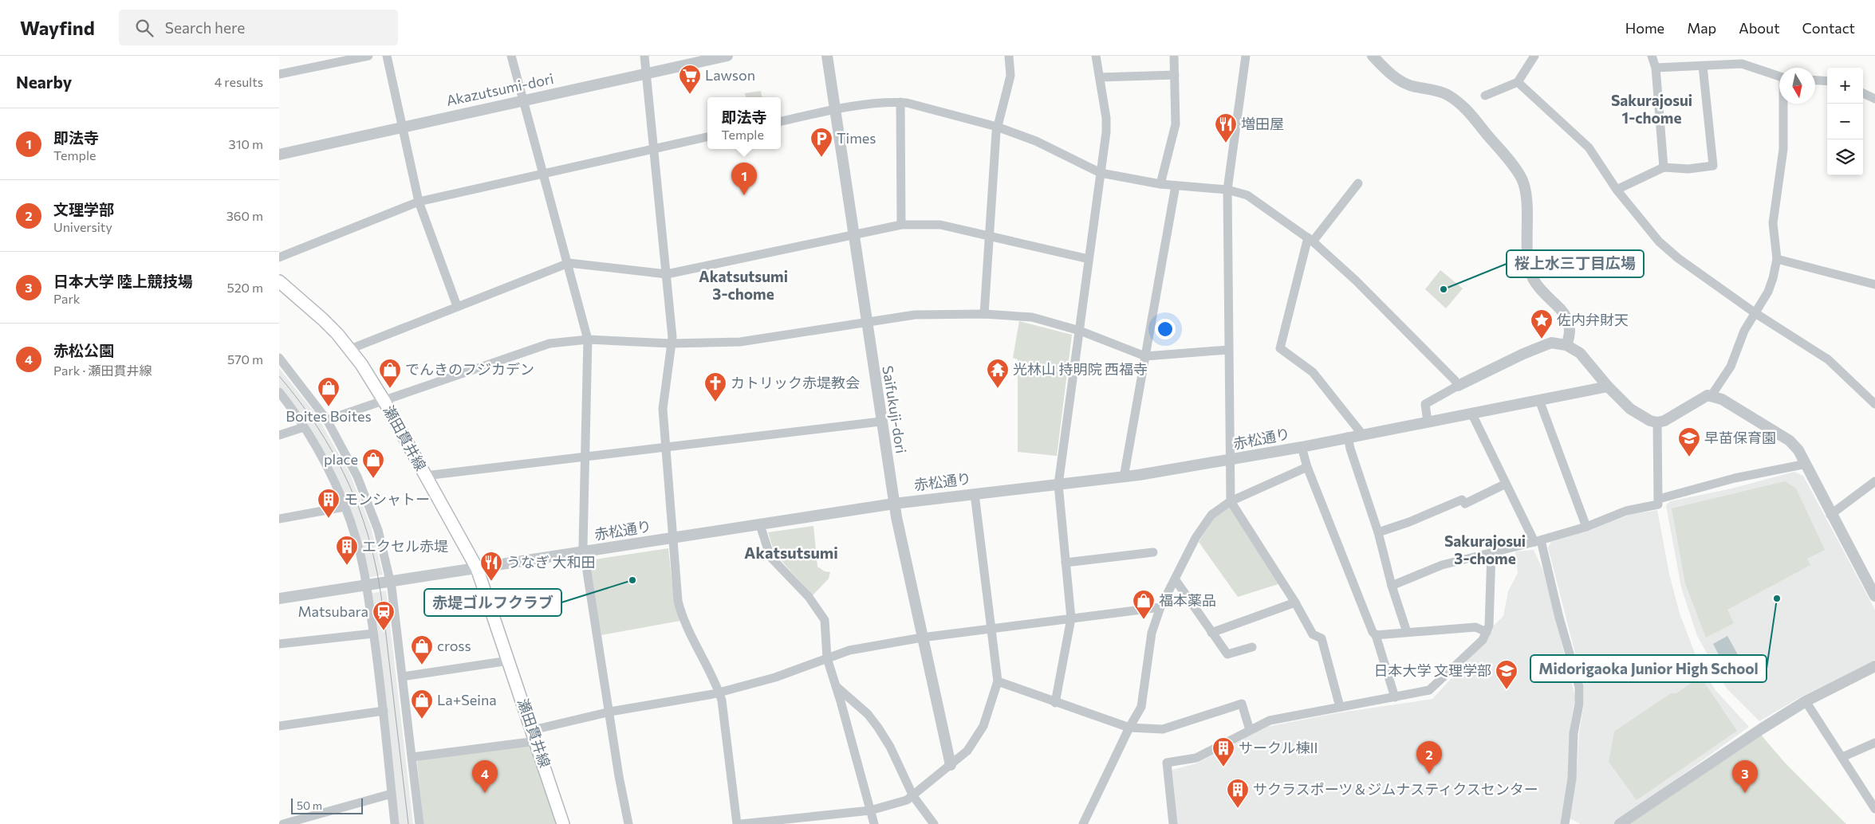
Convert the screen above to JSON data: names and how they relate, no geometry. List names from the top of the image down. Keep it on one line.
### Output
{"streets":{"main road":["瀬田貫井線"],"street":["Akazutsumi-dori","Saifukuji-dori","赤松通り"]},"crossings":[["Saifukuji-dori","赤松通り"],["瀬田貫井線","赤松通り"]],"districts":["Sakurajosui 1-chome","Akatsutsumi 3-chome","Sakurajosui 3-chome","Akatsutsumi"],"places":{"supermarket":["Lawson"],"restaurant":["増田屋","うなぎ 大和田"],"parking":["Times"],"other":["桜上水三丁目広場","赤堤ゴルフクラブ","Midorigaoka Junior High School"],"place":["佐内弁財天"],"shop":["でんきのフジカデン","Boites Boites","place","福本薬品","cross","La+Seina"],"temple":["光林山 持明院 西福寺"],"church":["カトリック赤堤教会"],"school or university":["早苗保育園","日本大学 文理学部"],"building":["モンシャトー","エクセル赤堤","サークル棟II","サクラスポーツ＆ジムナスティクスセンター"],"station":["Matsubara"]},"scale_bar":"50 m","north":"bottom","page":{"header":"Wayfind","search":"Search here","nav":["Home","Map","About","Contact"],"heading":["Nearby","4 results"],"map_buttons":["+","−"],"popup":["即法寺","Temple"],"list":[{"mark":"1","name":"即法寺","note":"Temple","value":"310 m"},{"mark":"2","name":"文理学部","note":"University","value":"360 m"},{"mark":"3","name":"日本大学 陸上競技場","note":"Park","value":"520 m"},{"mark":"4","name":"赤松公園","note":"Park · 瀬田貫井線","value":"570 m"}],"pins":["1","2","3","4"],"scale":"50 m"}}
